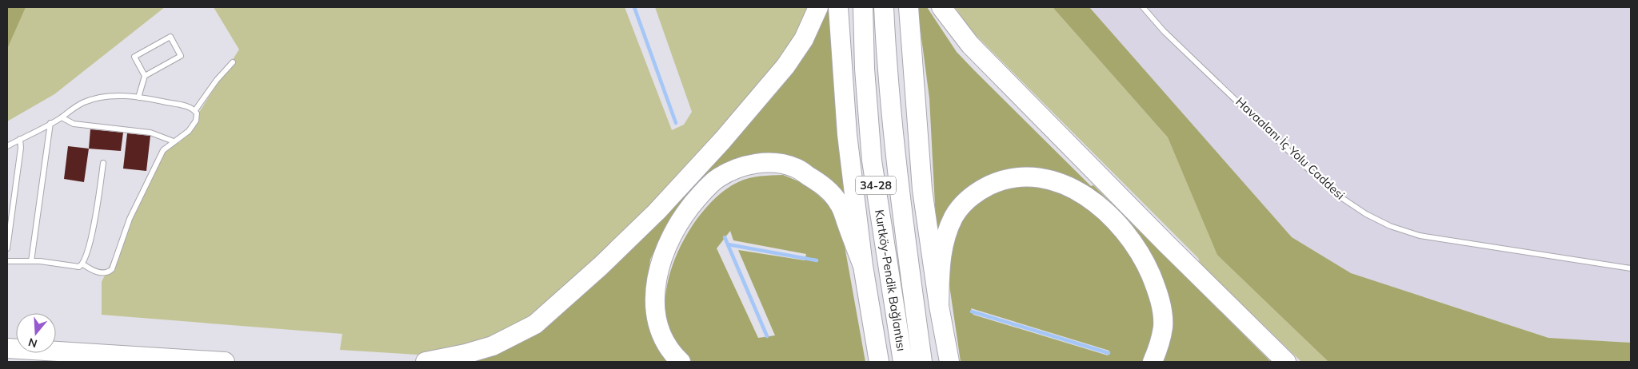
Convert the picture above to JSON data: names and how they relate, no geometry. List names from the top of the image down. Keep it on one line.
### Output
{"streets":{"highway":["34-28","Kurtköy-Pendik Bağlantısı"],"lane":["Havaalanı İç Yolu Caddesi"]},"north":"bottom"}
